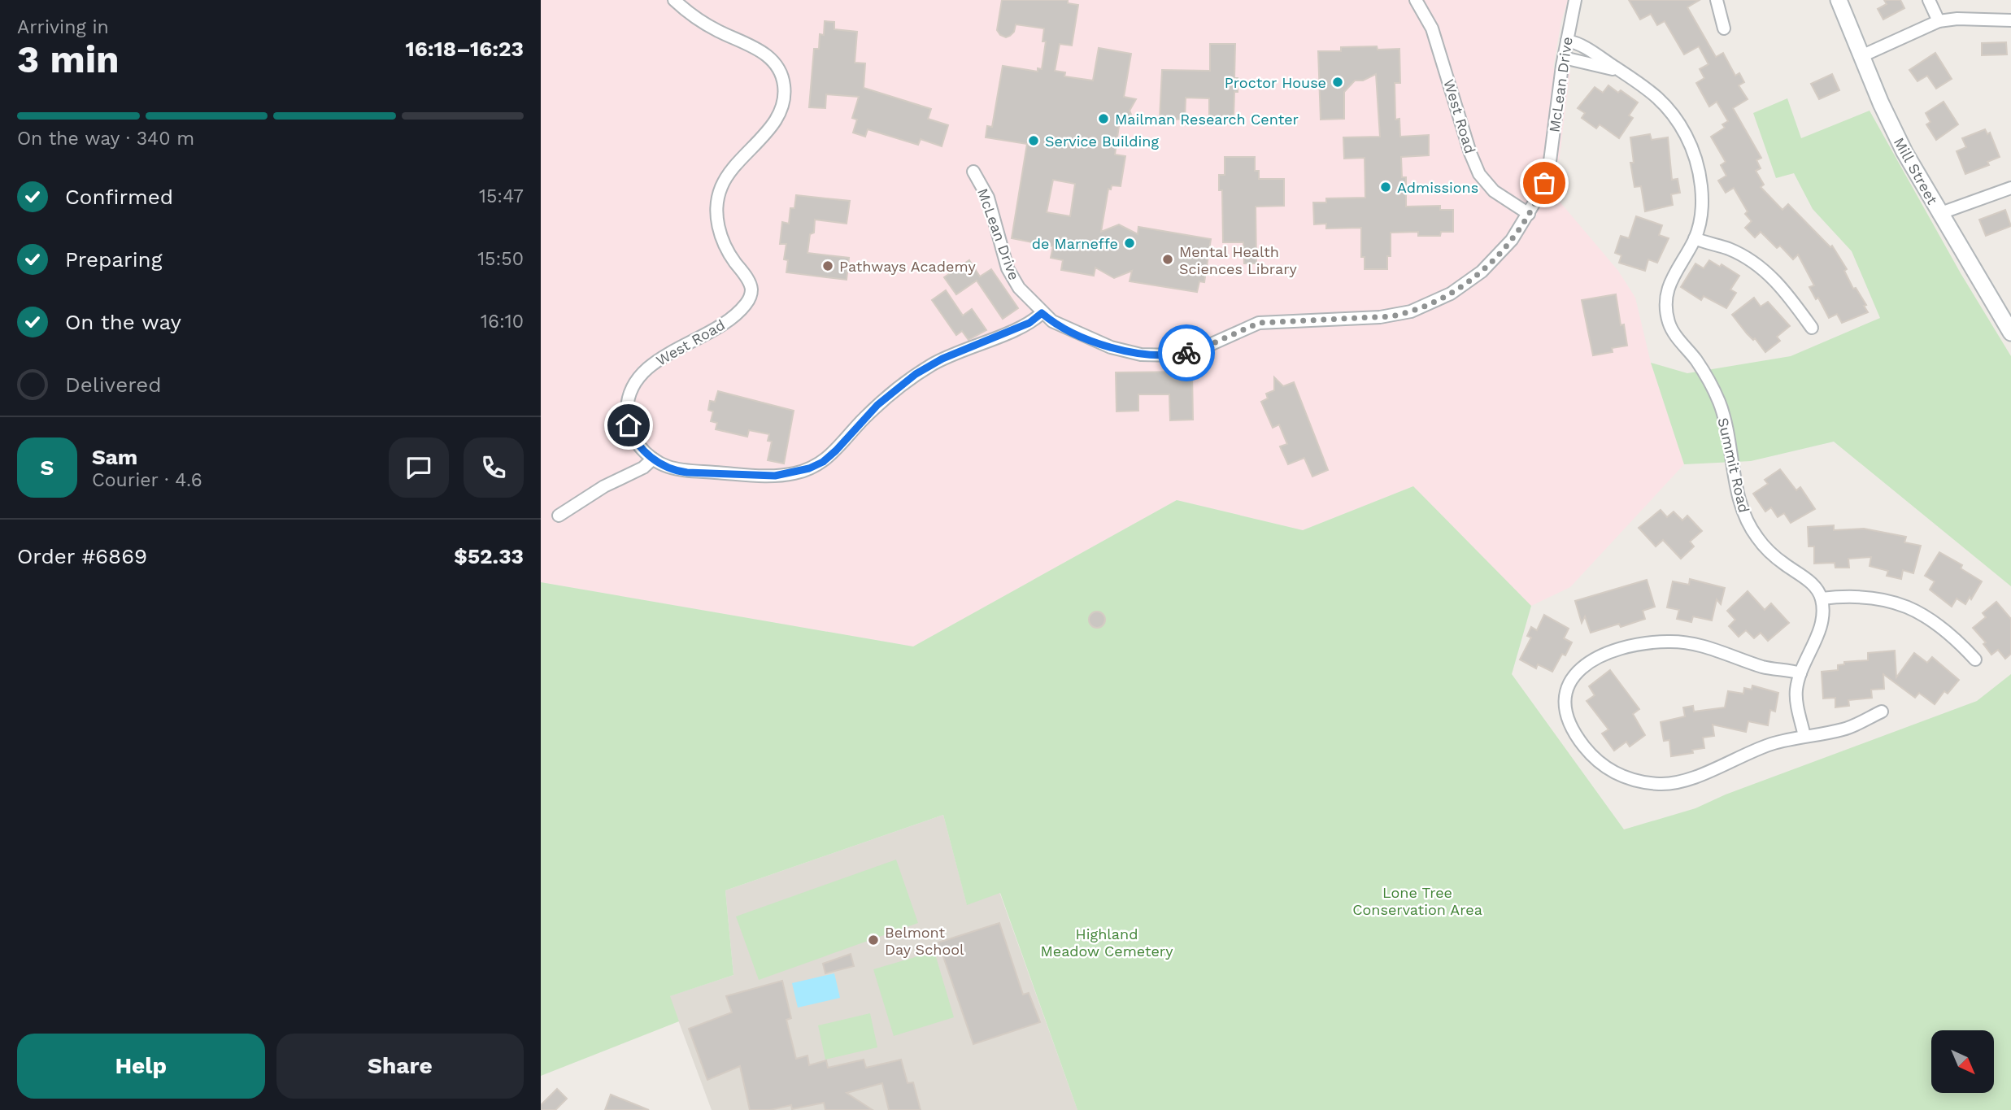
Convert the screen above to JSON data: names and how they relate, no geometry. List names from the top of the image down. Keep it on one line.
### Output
{"streets":{"main road":["Mill Street"],"street":["McLean Drive","West Road","Summit Road"]},"crossings":[["McLean Drive","West Road"],["McLean Drive","Summit Road"]],"parks":["Lone Tree Conservation Area","Highland Meadow Cemetery"],"places":["Proctor House","Mailman Research Center","Service Building","Admissions","de Marneffe","Mental Health Sciences Library","Pathways Academy","Belmont Day School"],"north":"bottom right","page":{"heading":["3 min","Arriving in","16:18–16:23"],"panel":["Sam","Courier · 4.6","Order #6869","$52.33"],"bar":"On the way · 340 m","list":[["Confirmed","15:47"],["Preparing","15:50"],["On the way","16:10"],"Delivered"],"round":"S","buttons":["Help","Share"]}}
